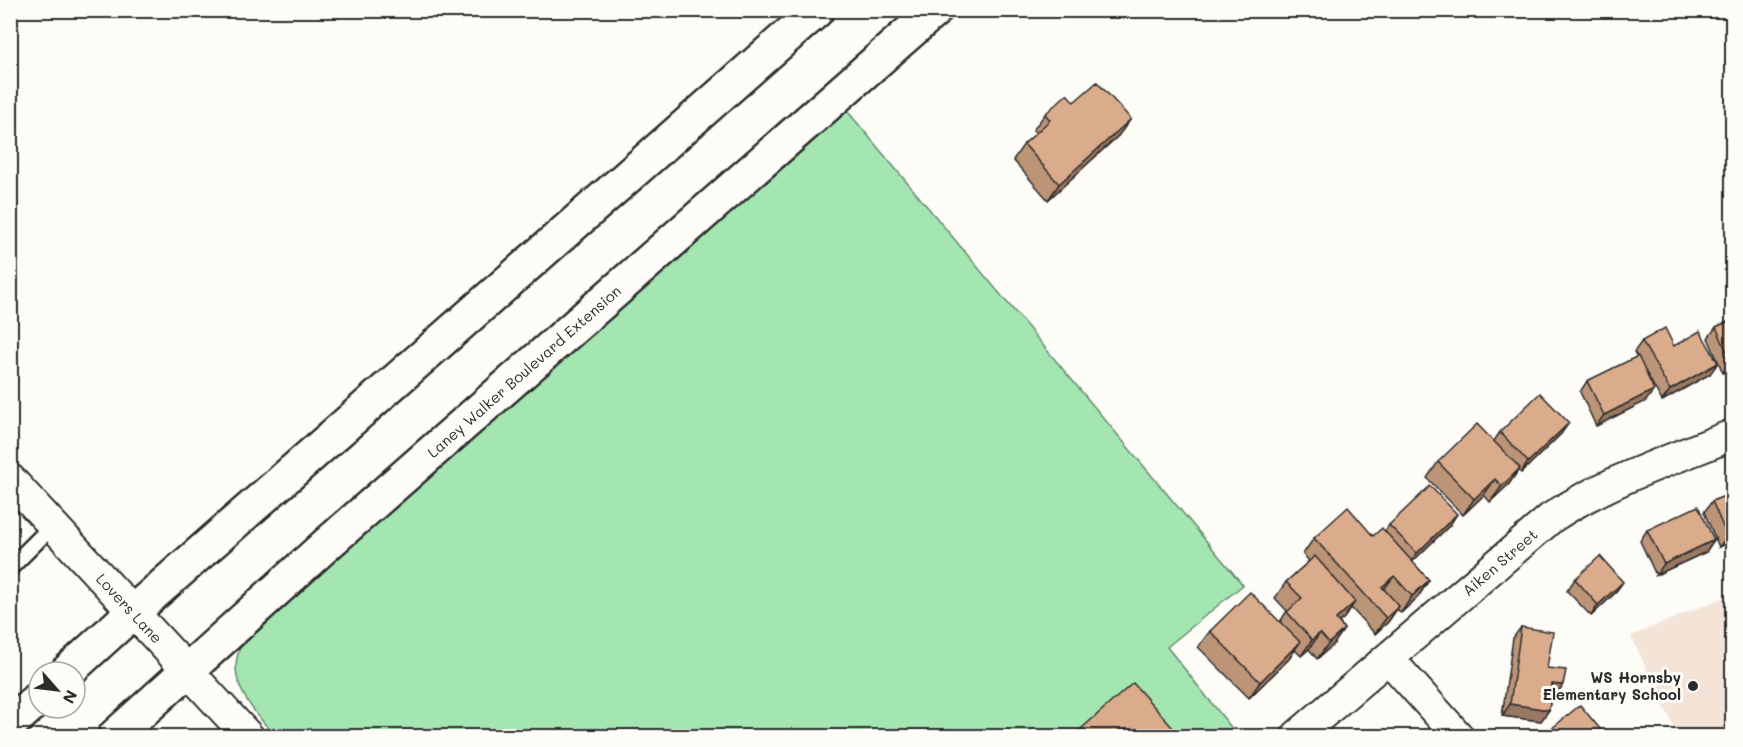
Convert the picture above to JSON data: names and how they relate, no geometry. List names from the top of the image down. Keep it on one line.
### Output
{"streets":{"main road":["Laney Walker Boulevard Extension"],"street":["Aiken Street","Lovers Lane"]},"crossings":[["Laney Walker Boulevard Extension","Lovers Lane"]],"places":["WS Hornsby Elementary School"],"north":"bottom right"}
